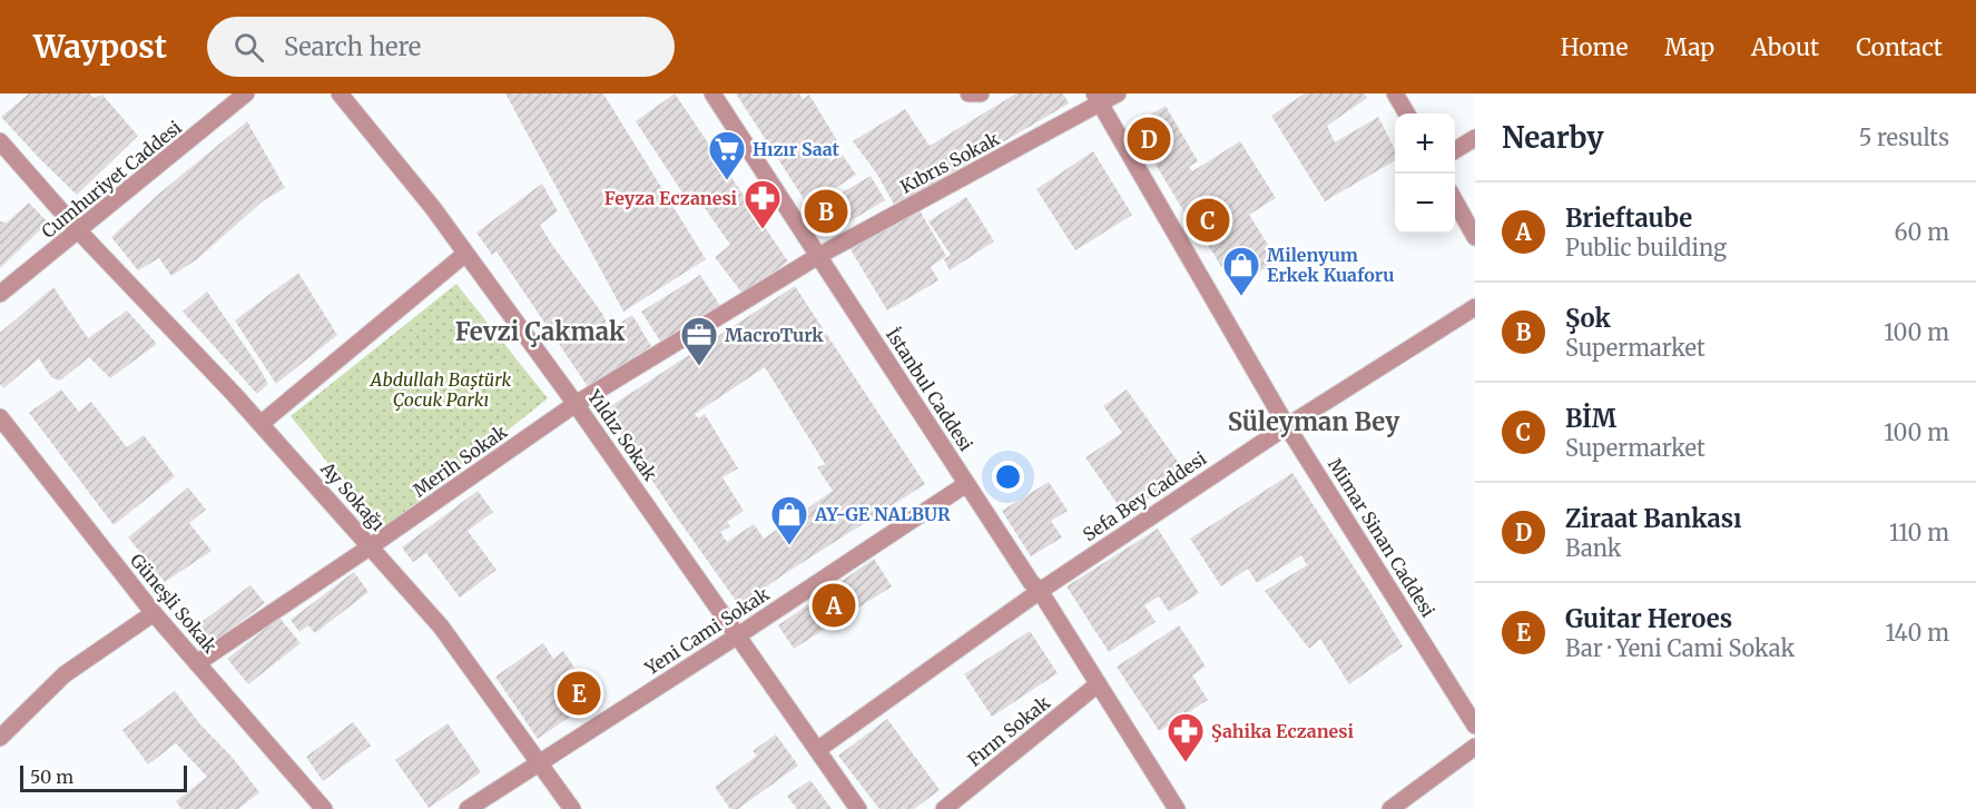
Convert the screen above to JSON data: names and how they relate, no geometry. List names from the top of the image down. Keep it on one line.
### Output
{"streets":{"street":["Kıbrıs Sokak","Cumhuriyet Caddesi","İstanbul Caddesi","Yıldız Sokak","Merih Sokak","Ay Sokağı","Sefa Bey Caddesi","Mimar Sinan Caddesi","Güneşli Sokak","Yeni Cami Sokak","Fırın Sokak"]},"crossings":[["Kıbrıs Sokak","İstanbul Caddesi"],["Kıbrıs Sokak","Merih Sokak"],["Kıbrıs Sokak","Mimar Sinan Caddesi"],["Cumhuriyet Caddesi","Ay Sokağı"],["İstanbul Caddesi","Merih Sokak"],["İstanbul Caddesi","Sefa Bey Caddesi"],["İstanbul Caddesi","Yeni Cami Sokak"],["İstanbul Caddesi","Fırın Sokak"],["Yıldız Sokak","Merih Sokak"],["Yıldız Sokak","Sefa Bey Caddesi"],["Yıldız Sokak","Yeni Cami Sokak"],["Merih Sokak","Ay Sokağı"],["Merih Sokak","Güneşli Sokak"],["Ay Sokağı","Yeni Cami Sokak"],["Sefa Bey Caddesi","Mimar Sinan Caddesi"]],"districts":["Fevzi Çakmak","Süleyman Bey"],"parks":["Abdullah Baştürk Çocuk Parkı"],"places":{"supermarket":["Hızır Saat"],"pharmacy":["Feyza Eczanesi","Şahika Eczanesi"],"shop":["Milenyum Erkek Kuaforu","AY-GE NALBUR"],"office":["MacroTurk"]},"scale_bar":"50 m","page":{"header":"Waypost","search":"Search here","nav":["Home","Map","About","Contact"],"heading":["Nearby","5 results"],"map_buttons":["+","−"],"pins":["D","B","C","A","E"],"list":[{"mark":"A","name":"Brieftaube","note":"Public building","value":"60 m"},{"mark":"B","name":"Şok","note":"Supermarket","value":"100 m"},{"mark":"C","name":"BİM","note":"Supermarket","value":"100 m"},{"mark":"D","name":"Ziraat Bankası","note":"Bank","value":"110 m"},{"mark":"E","name":"Guitar Heroes","note":"Bar · Yeni Cami Sokak","value":"140 m"}],"scale":"50 m"}}
